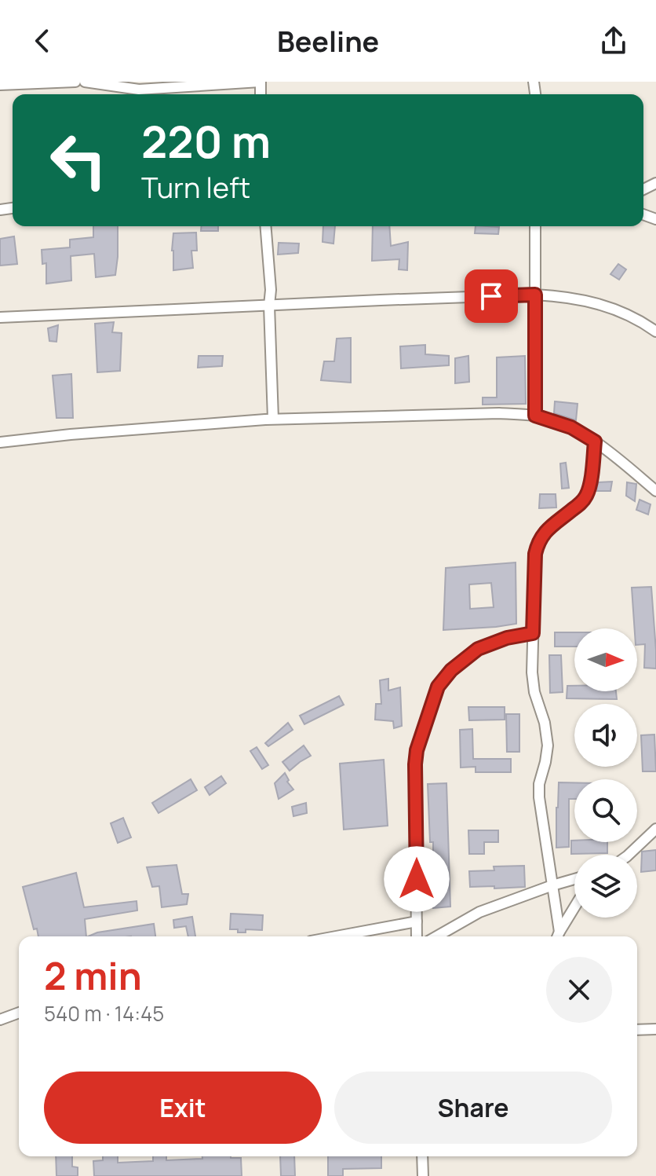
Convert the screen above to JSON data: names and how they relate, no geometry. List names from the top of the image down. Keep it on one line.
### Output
{"north":"right","page":{"header":"Beeline","turn":["220 m","Turn left"],"heading":["2 min","540 m · 14:45"],"buttons":["Exit","Share"]}}
